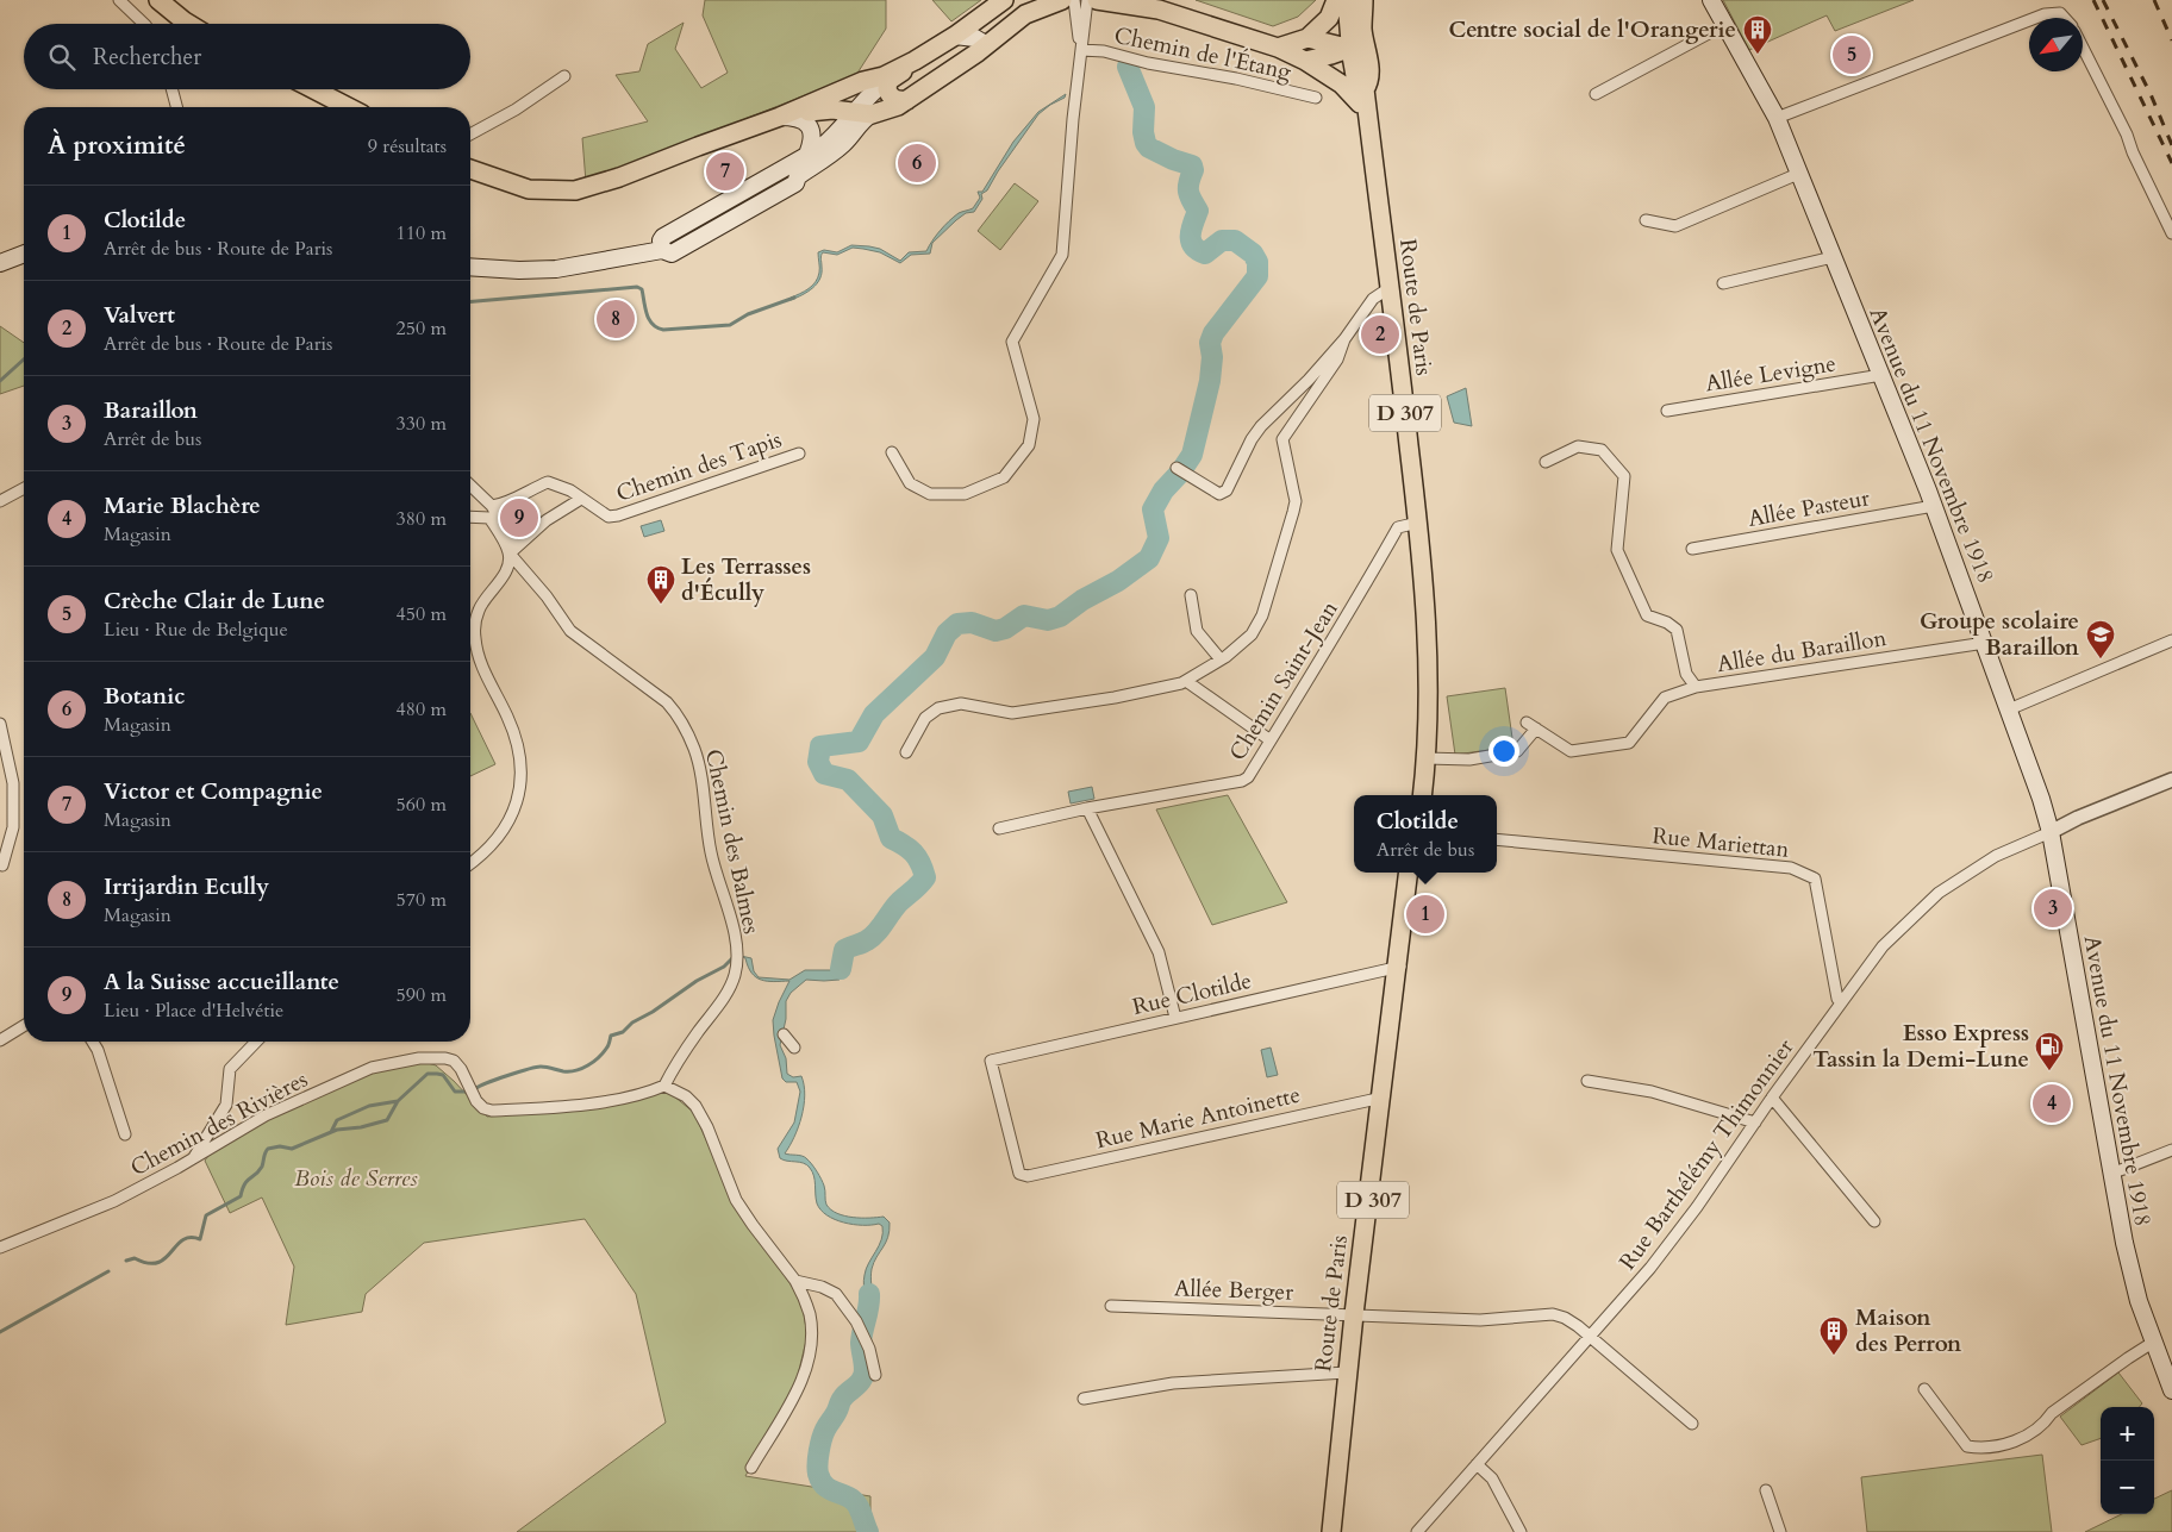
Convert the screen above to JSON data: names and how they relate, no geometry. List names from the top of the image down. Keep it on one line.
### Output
{"streets":{"main road":["Route de Paris","D 307","Avenue du 11 Novembre 1918"],"street":["Chemin de l'Étang","Allée Levigne","Chemin des Tapis","Allée Pasteur","Allée du Baraillon","Chemin Saint-Jean","Chemin des Balmes","Rue Mariettan","Rue Clotilde","Rue Marie Antoinette","Chemin des Rivières","Rue Barthélémy Thimonnier","Allée Berger"]},"crossings":[["Route de Paris","Allée du Baraillon"],["Route de Paris","Chemin Saint-Jean"],["Route de Paris","Rue Clotilde"],["Route de Paris","Rue Marie Antoinette"],["Route de Paris","Allée Berger"],["Allée Levigne","Avenue du 11 Novembre 1918"],["Avenue du 11 Novembre 1918","Allée Pasteur"],["Avenue du 11 Novembre 1918","Allée du Baraillon"],["Avenue du 11 Novembre 1918","Rue Barthélémy Thimonnier"],["Chemin des Balmes","Chemin des Rivières"],["Rue Mariettan","Rue Barthélémy Thimonnier"],["Rue Clotilde","Rue Marie Antoinette"],["Rue Barthélémy Thimonnier","Allée Berger"]],"parks":["Bois de Serres"],"places":{"building":["Centre social de l'Orangerie","Les Terrasses d'Écully","Maison des Perron"],"school or university":["Groupe scolaire Baraillon"],"fuel station":["Esso Express Tassin la Demi-Lune"]},"north":"bottom left","page":{"search":"Rechercher","pins":["5","6","7","8","2","9","3","1","4"],"heading":["À proximité","9 résultats"],"list":[{"mark":"1","name":"Clotilde","note":"Arrêt de bus · Route de Paris","value":"110 m"},{"mark":"2","name":"Valvert","note":"Arrêt de bus · Route de Paris","value":"250 m"},{"mark":"3","name":"Baraillon","note":"Arrêt de bus","value":"330 m"},{"mark":"4","name":"Marie Blachère","note":"Magasin","value":"380 m"},{"mark":"5","name":"Crèche Clair de Lune","note":"Lieu · Rue de Belgique","value":"450 m"},{"mark":"6","name":"Botanic","note":"Magasin","value":"480 m"},{"mark":"7","name":"Victor et Compagnie","note":"Magasin","value":"560 m"},{"mark":"8","name":"Irrijardin Ecully","note":"Magasin","value":"570 m"},{"mark":"9","name":"A la Suisse accueillante","note":"Lieu · Place d'Helvétie","value":"590 m"}],"popup":["Clotilde","Arrêt de bus"],"map_buttons":["+","−"]}}
